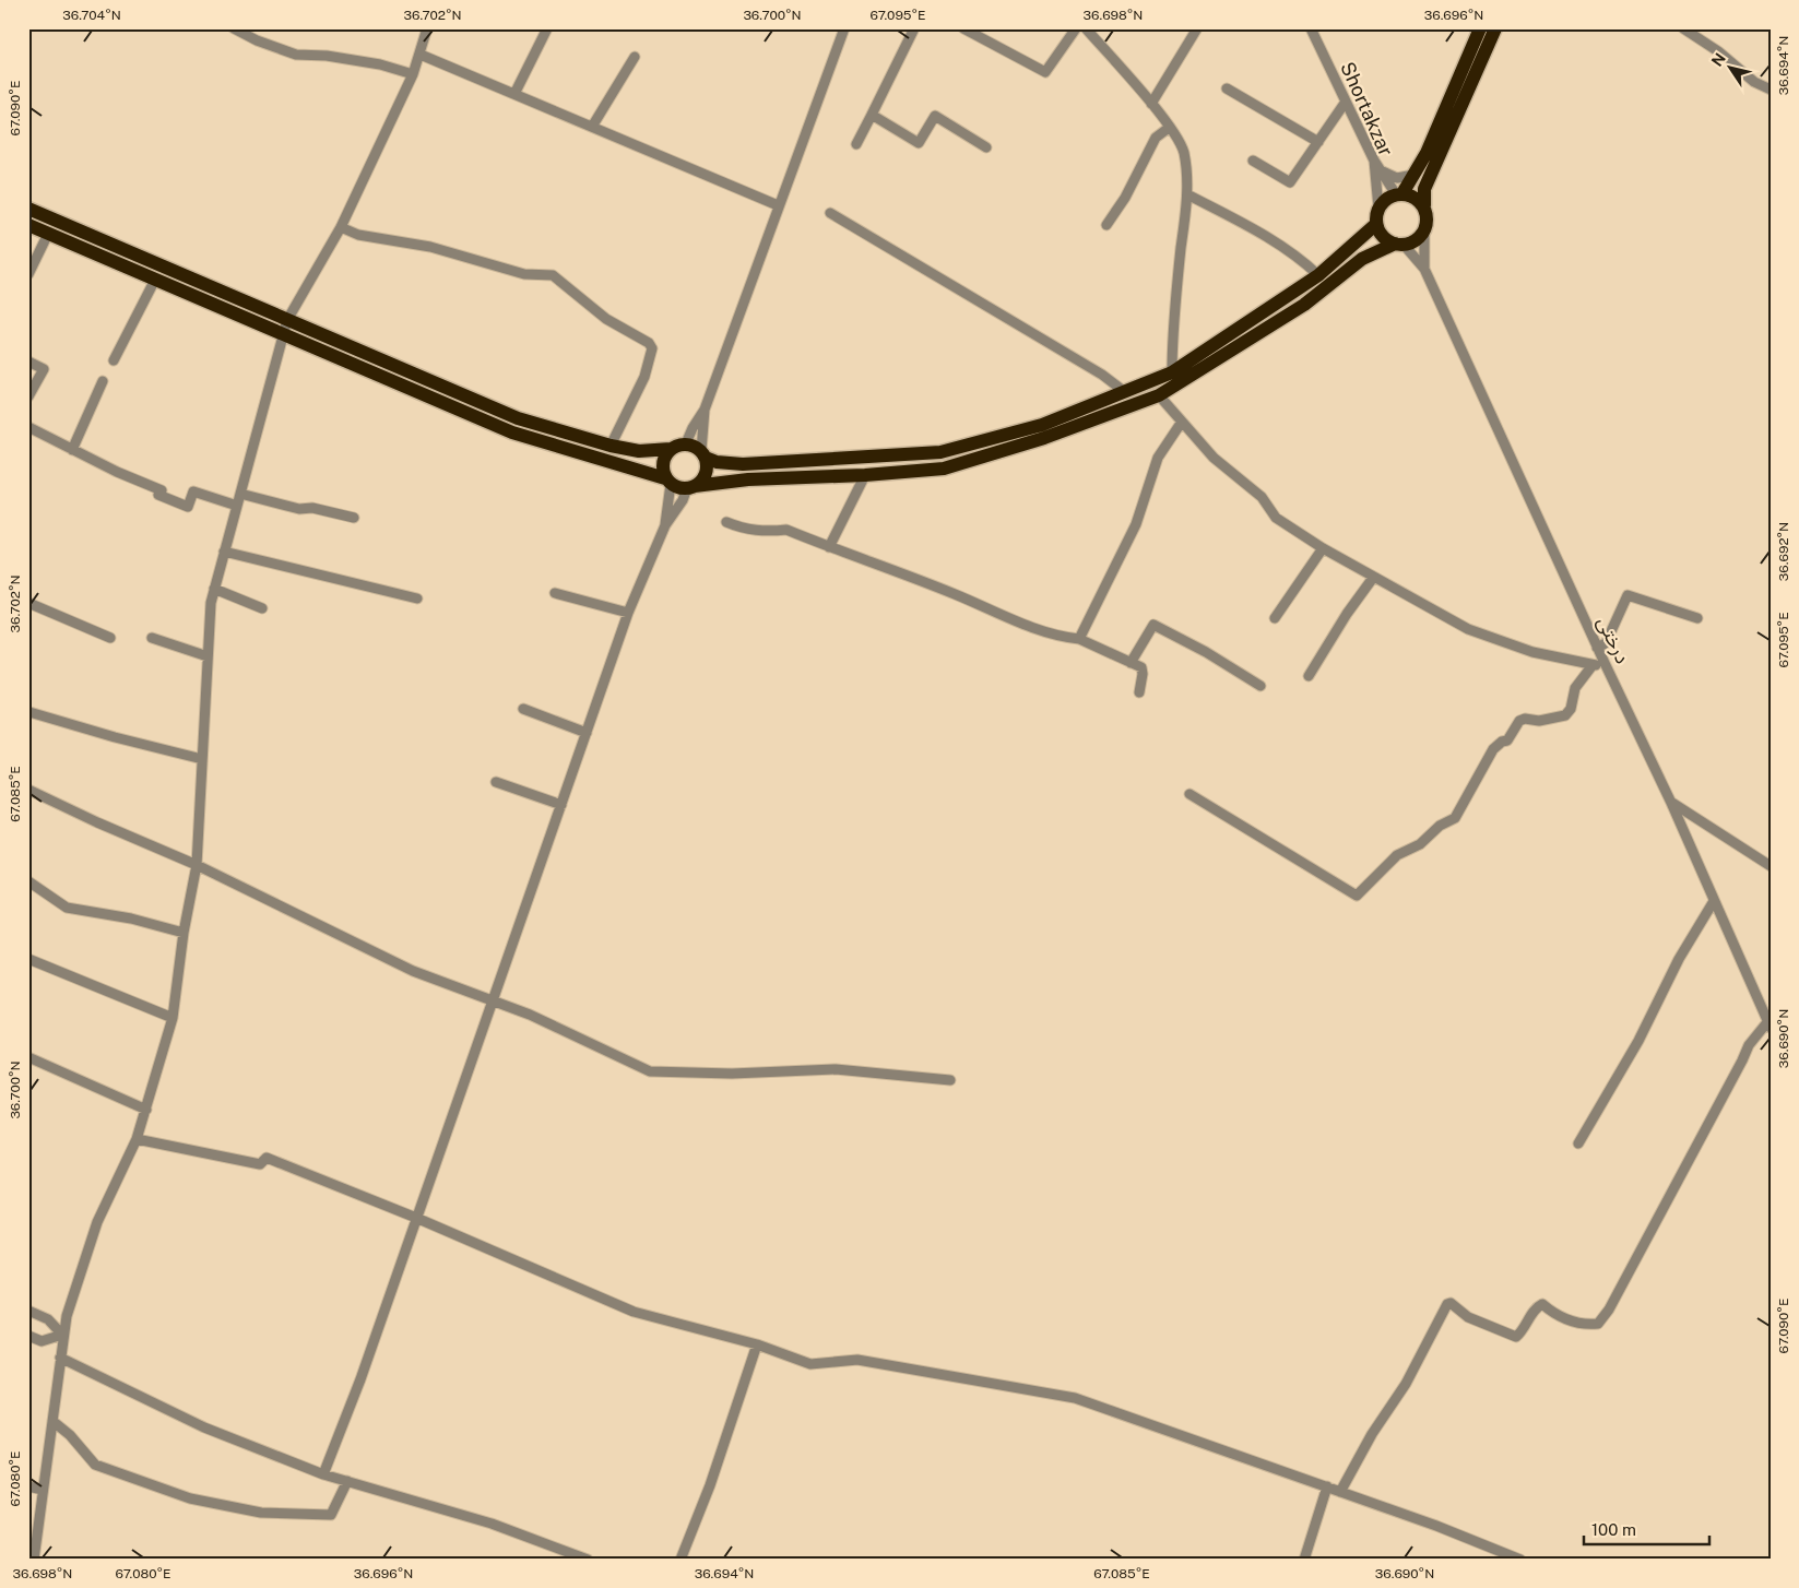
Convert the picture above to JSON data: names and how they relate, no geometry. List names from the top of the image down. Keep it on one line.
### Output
{"streets":{"street":["Shortakzar","درختی"]},"scale_bar":"100 m","north":"top left","coordinates":["36.704°N","36.702°N","36.700°N","67.095°E","36.698°N","36.696°N","36.694°N","67.090°E","36.692°N","67.085°E","36.690°N","67.080°E"]}
